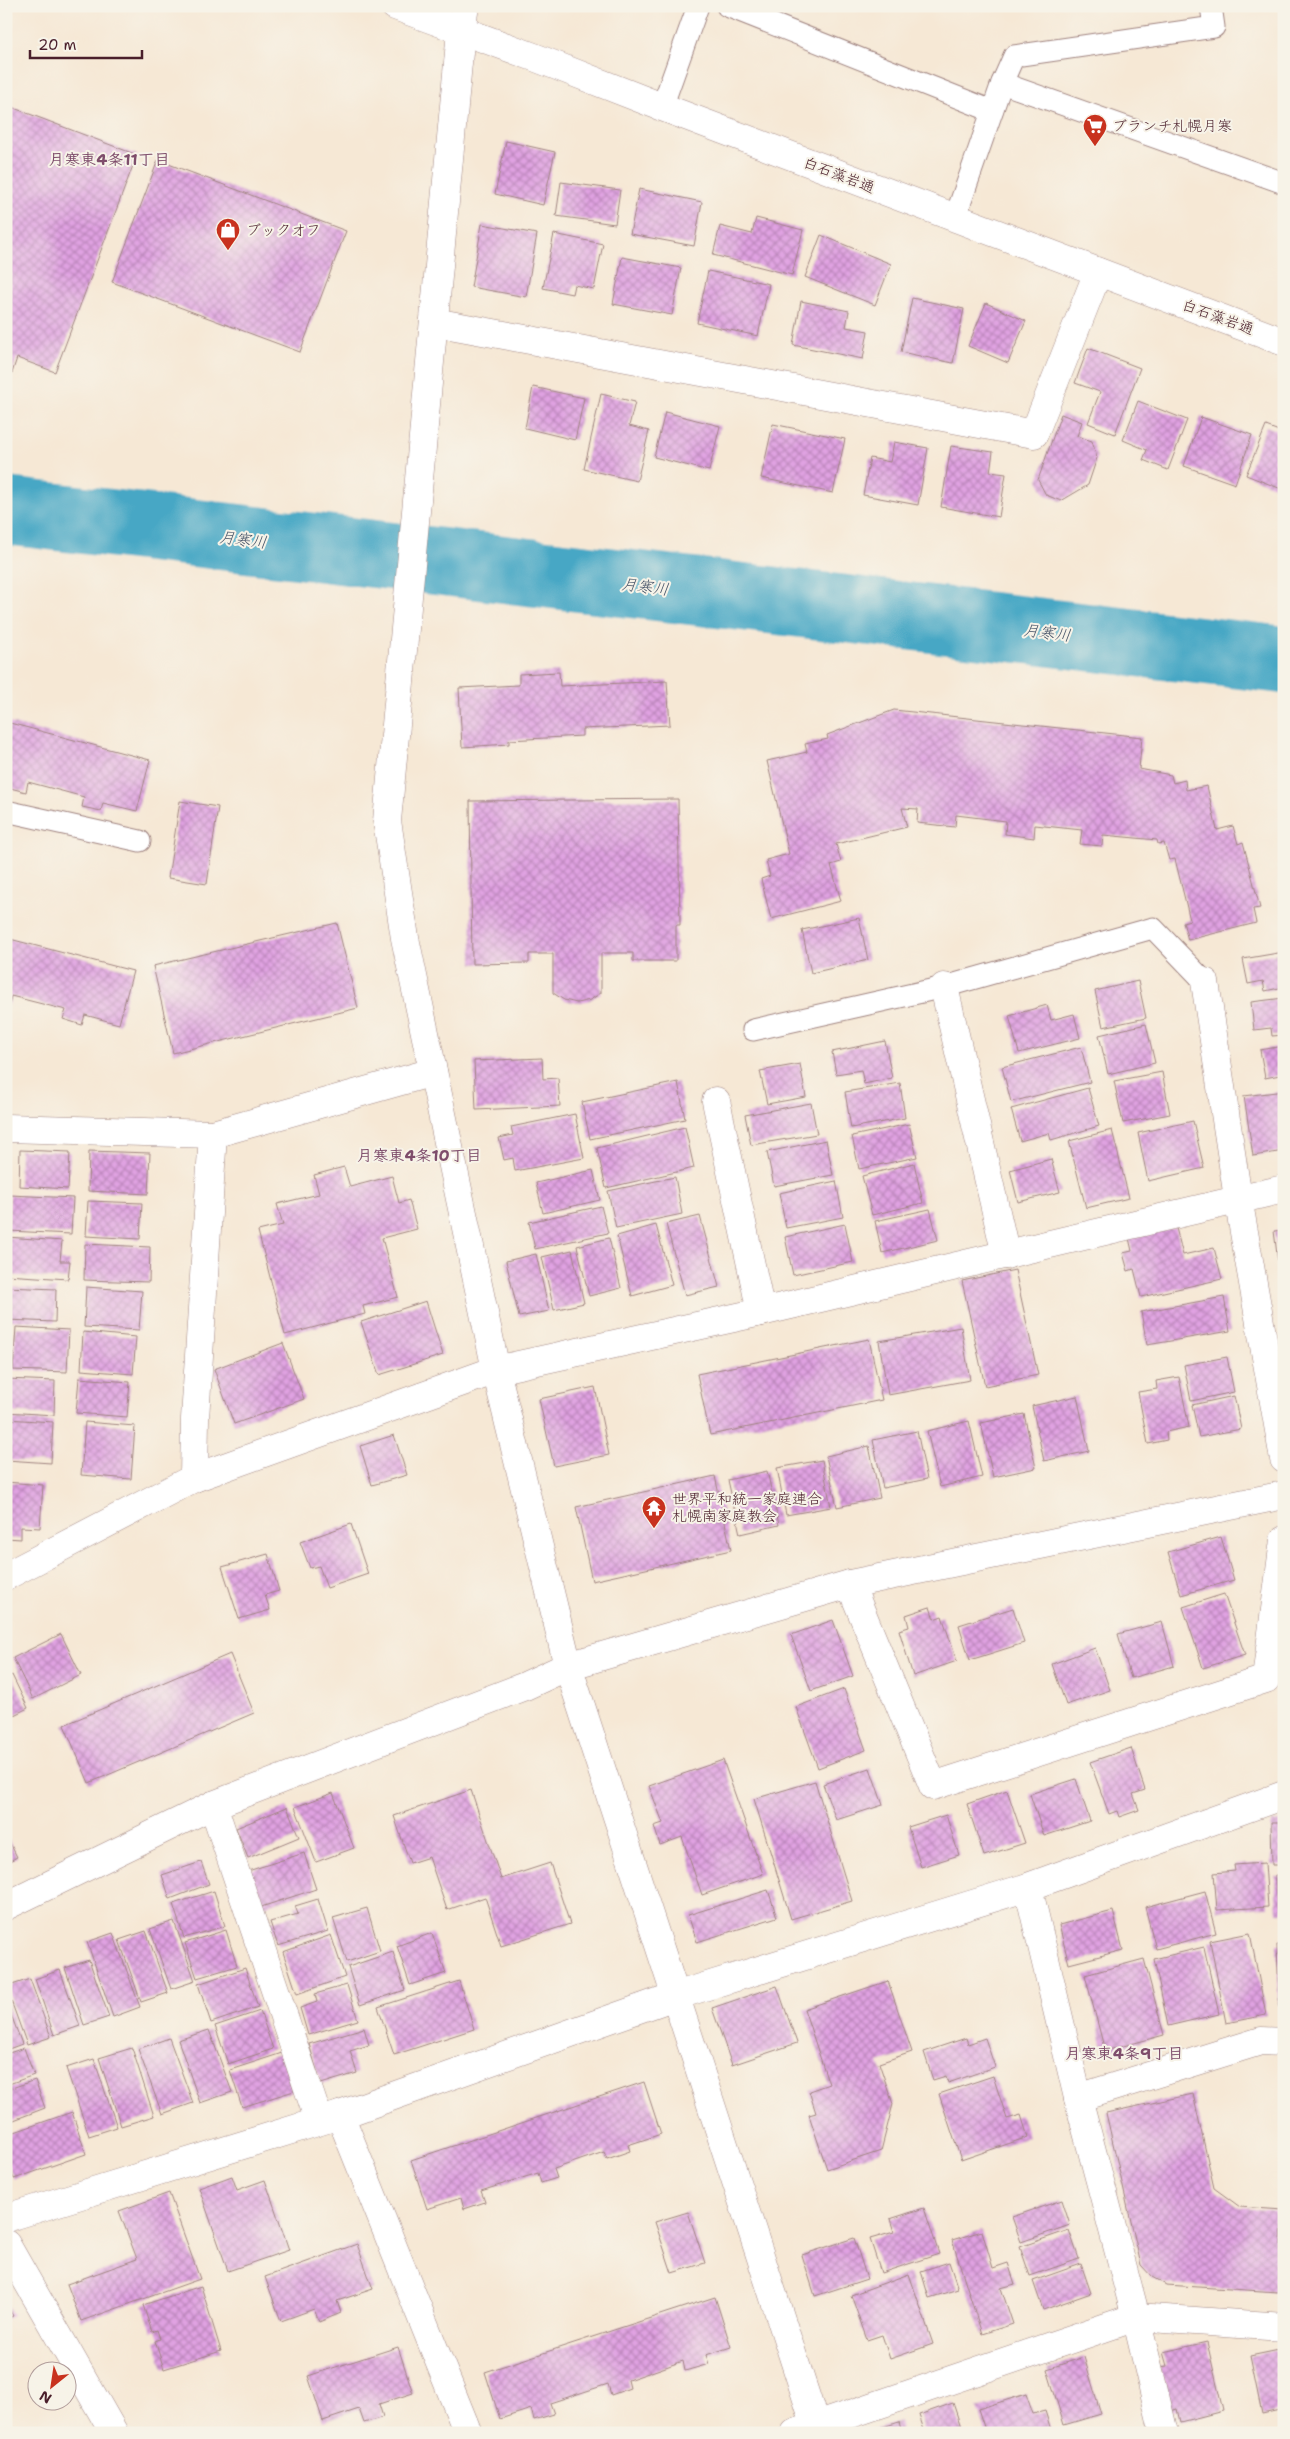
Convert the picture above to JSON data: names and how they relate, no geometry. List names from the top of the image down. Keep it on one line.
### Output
{"streets":{"street":["白石藻岩通"]},"districts":["月寒東4条11丁目","月寒東4条10丁目","月寒東4条9丁目"],"water":["月寒川"],"places":{"supermarket":["ブランチ札幌月寒"],"shop":["ブックオフ"],"temple":["世界平和統一家庭連合 札幌南家庭教会"]},"scale_bar":"20 m","north":"bottom left"}
